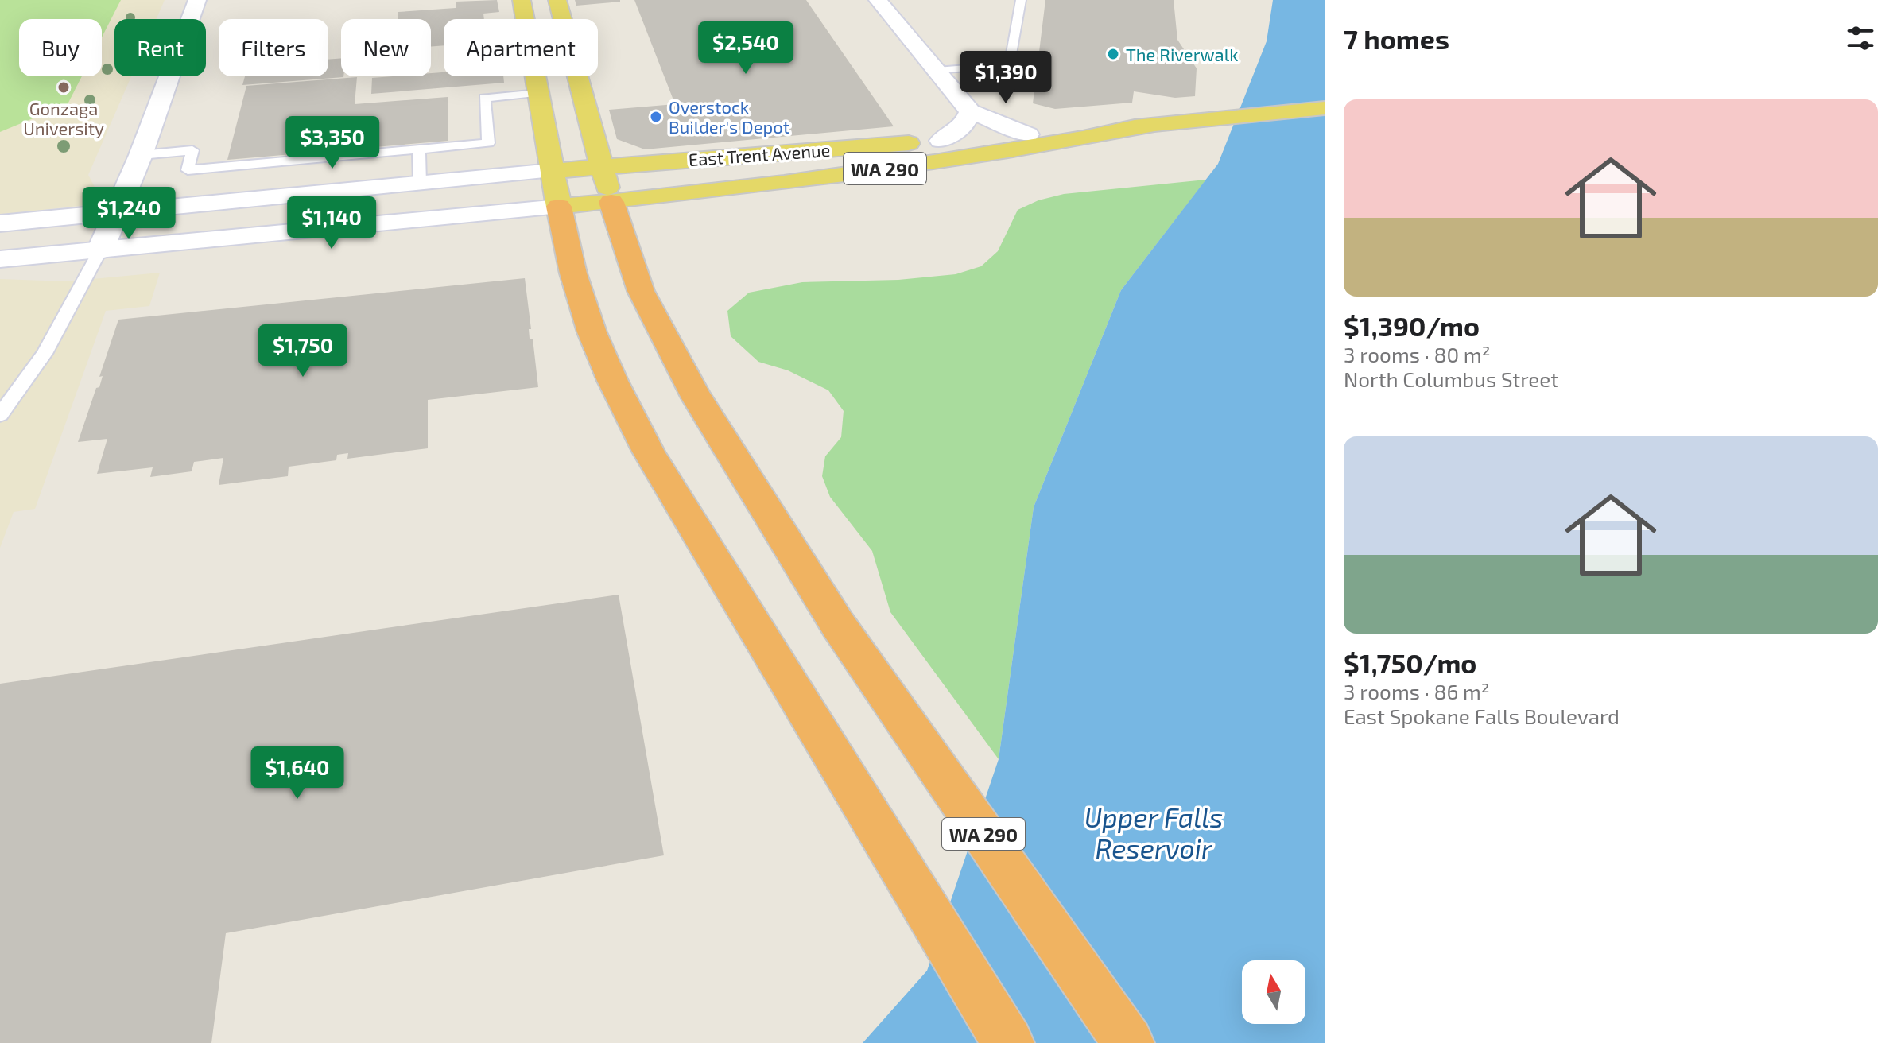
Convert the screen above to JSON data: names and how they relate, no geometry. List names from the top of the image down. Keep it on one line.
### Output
{"streets":{"highway":["WA 290"],"main road":["East Trent Avenue"]},"crossings":[["East Trent Avenue","WA 290"]],"water":["Upper Falls Reservoir"],"places":["The Riverwalk","Gonzaga University","Overstock Builder's Depot"],"north":"top","page":{"heading":"7 homes","chip":["Buy","Rent","Filters","New","Apartment"],"price":["$2,540","$1,390","$3,350","$1,240","$1,140","$1,750","$1,640"],"list":[{"name":"$1,390/mo","note":"3 rooms · 80 m² · North Columbus Street"},{"name":"$1,750/mo","note":"3 rooms · 86 m² · East Spokane Falls Boulevard"}]}}
